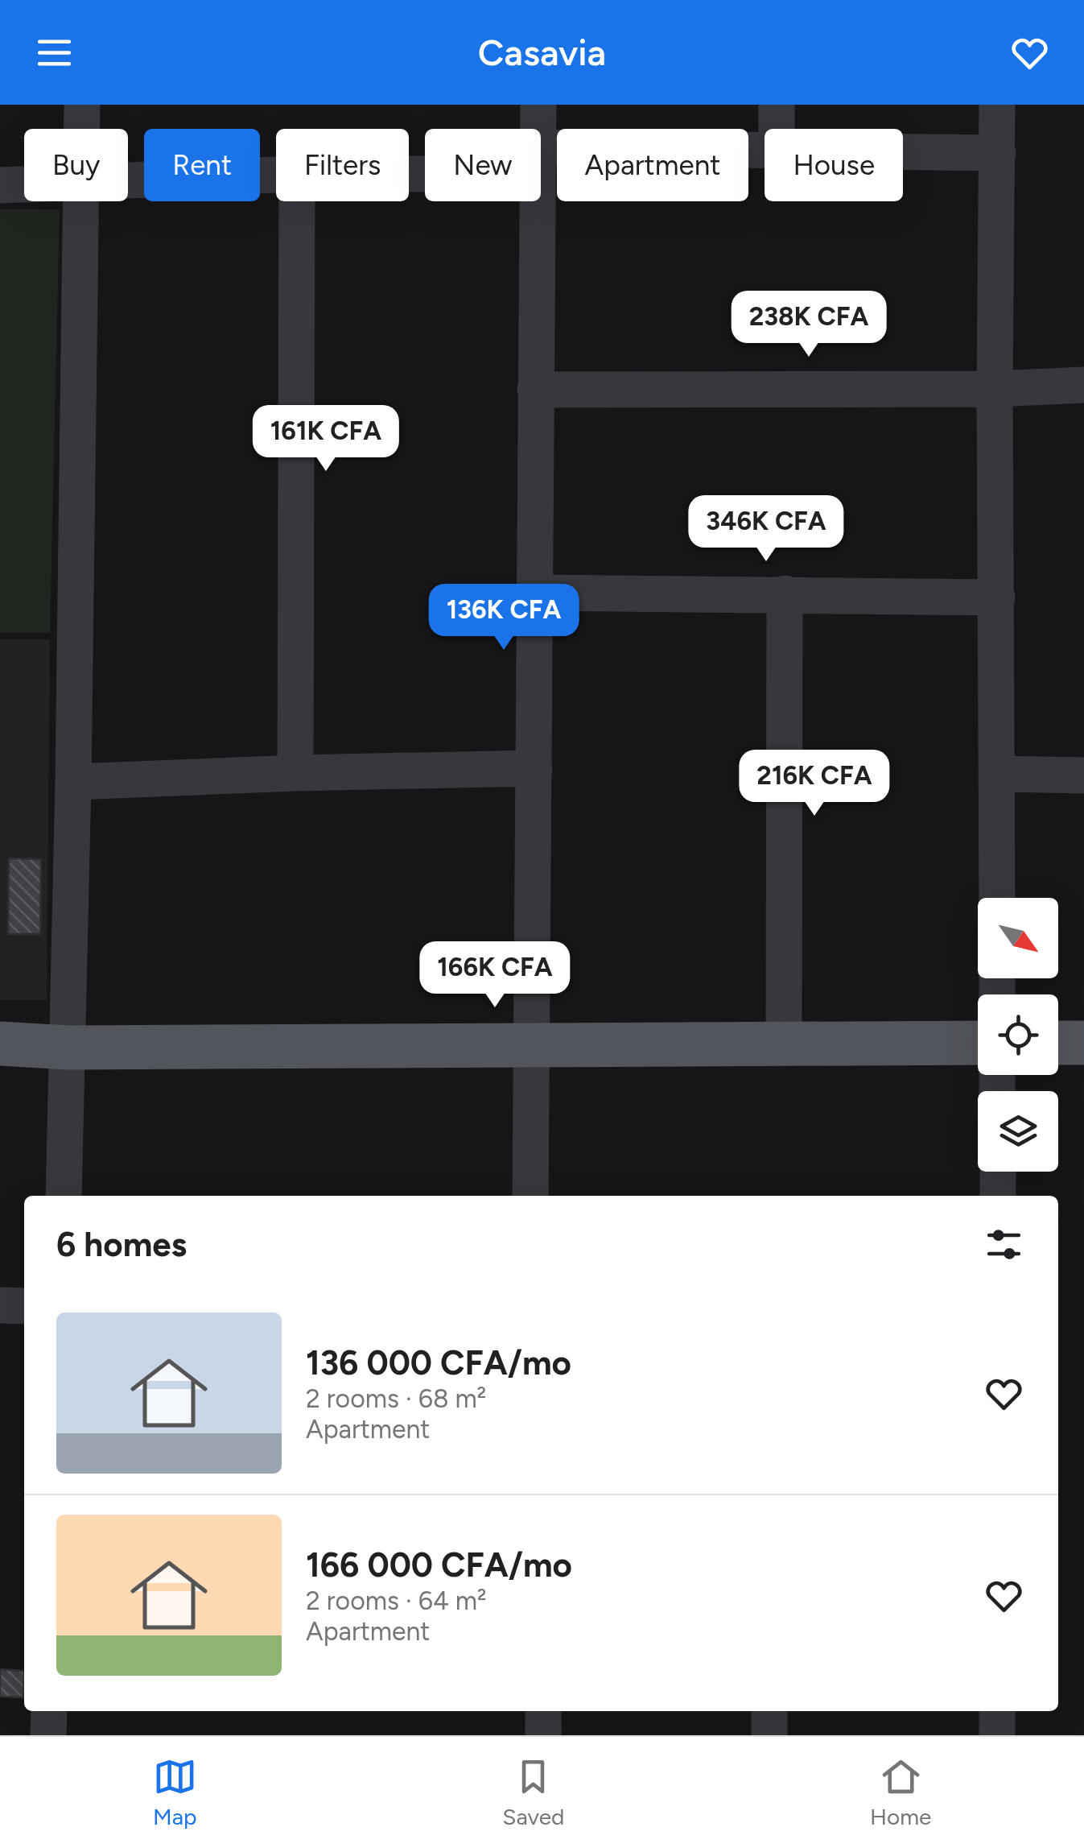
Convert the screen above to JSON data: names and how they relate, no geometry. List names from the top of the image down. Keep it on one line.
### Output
{"north":"bottom right","page":{"header":"Casavia","chip":["Buy","Rent","Filters","New","Apartment","House"],"price":["238K CFA","161K CFA","346K CFA","136K CFA","216K CFA","166K CFA"],"heading":"6 homes","list":[{"name":"136 000 CFA/mo","note":"2 rooms · 68 m² · Apartment"},{"name":"166 000 CFA/mo","note":"2 rooms · 64 m² · Apartment"}],"tabs":["Map","Saved","Home"]}}
